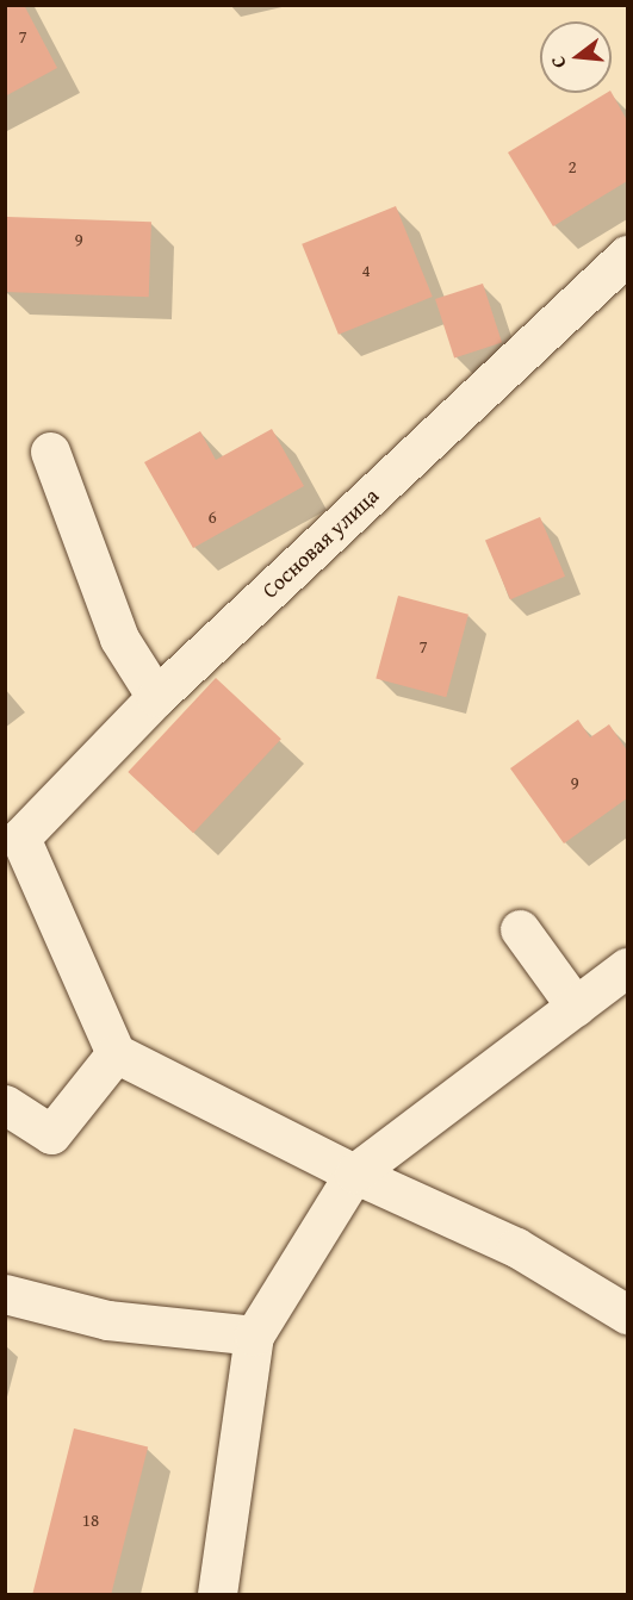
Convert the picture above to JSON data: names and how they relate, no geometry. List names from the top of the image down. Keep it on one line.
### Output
{"streets":{"street":["Сосновая улица"]},"house_numbers":["7","2","9","4","6","7","9","18"],"north":"left"}
